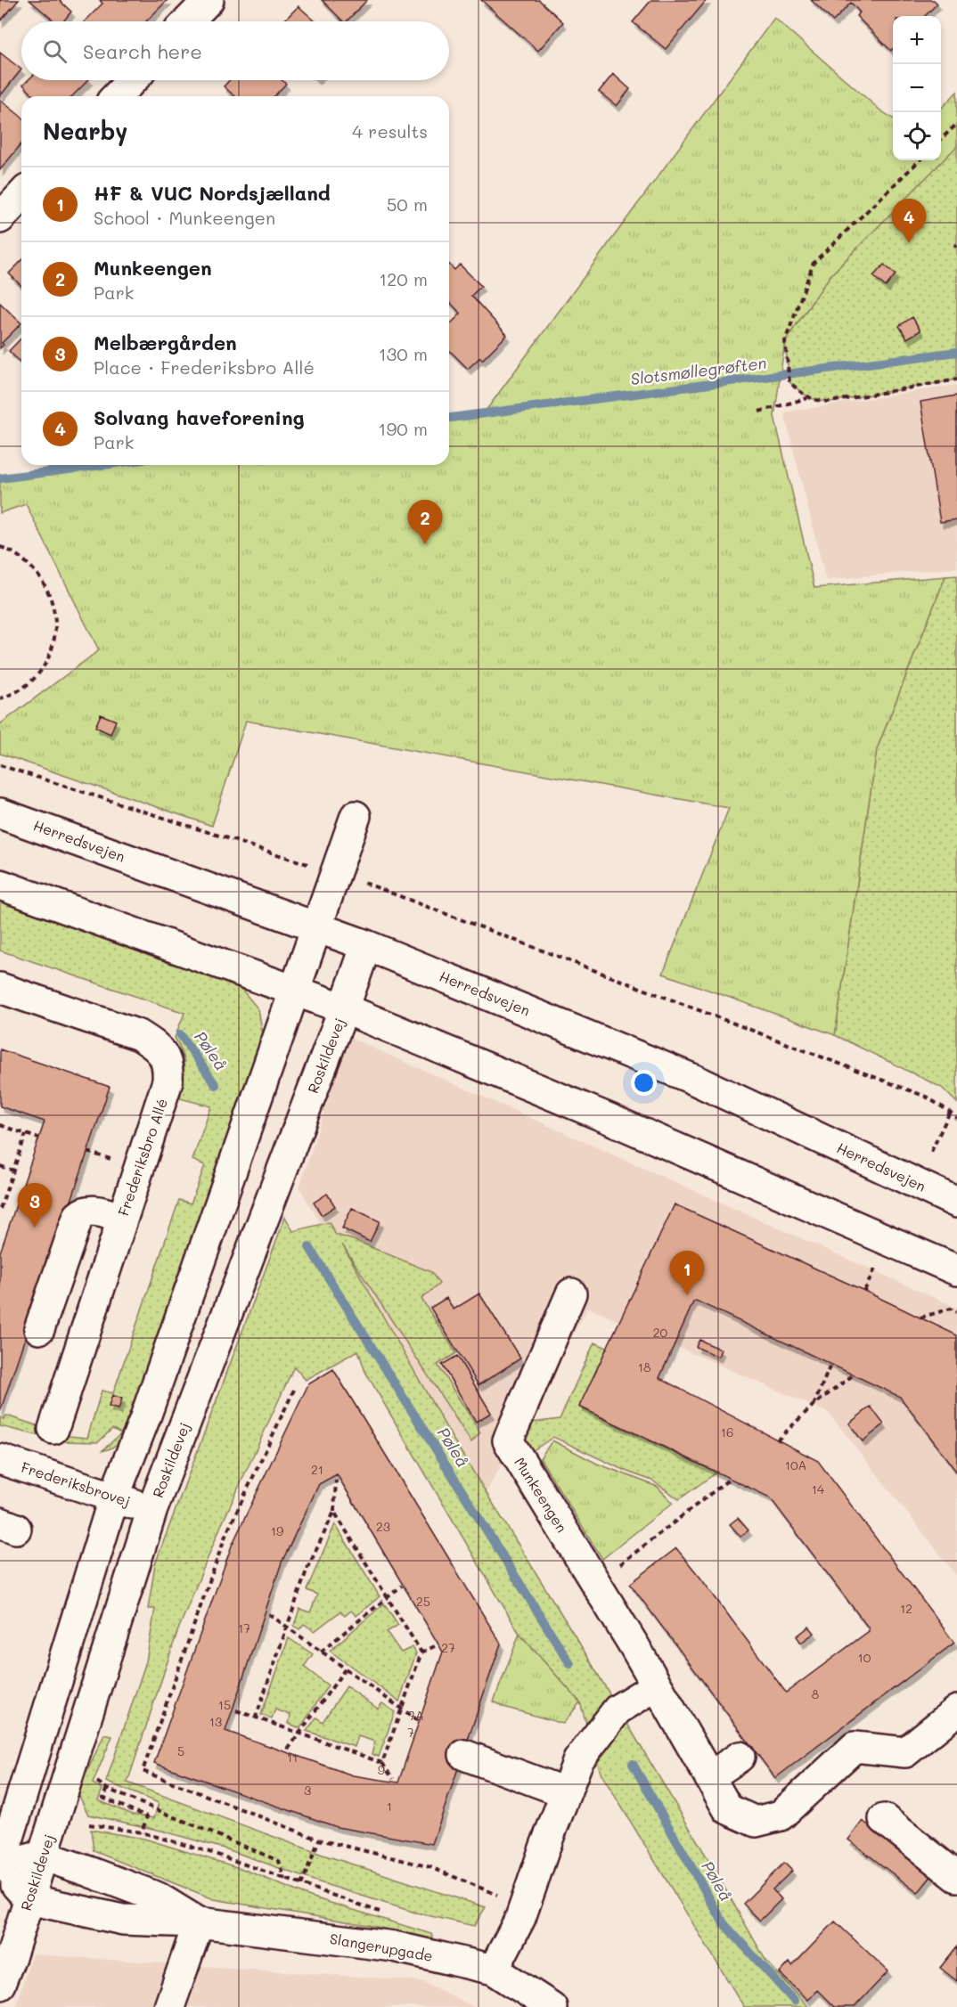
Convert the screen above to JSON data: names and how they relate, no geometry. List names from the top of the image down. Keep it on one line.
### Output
{"streets":{"street":["Herredsvejen","Roskildevej","Frederiksbro Allé","Frederiksbrovej","Munkeengen","Slangerupgade"]},"crossings":[["Herredsvejen","Roskildevej"],["Roskildevej","Frederiksbrovej"],["Roskildevej","Slangerupgade"]],"water":["Slotsmøllegrøften","Pøleå"],"house_numbers":["20","18","16","10A","21","14","23","19","25","12","17","27","10","8","15","7A","13","7","5","11","9","3","1"],"page":{"map_buttons":["+","−"],"search":"Search here","heading":["Nearby","4 results"],"list":[{"mark":"1","name":"HF & VUC Nordsjælland","note":"School · Munkeengen","value":"50 m"},{"mark":"2","name":"Munkeengen","note":"Park","value":"120 m"},{"mark":"3","name":"Melbærgården","note":"Place · Frederiksbro Allé","value":"130 m"},{"mark":"4","name":"Solvang haveforening","note":"Park","value":"190 m"}],"pins":["4","2","3","1"]}}
